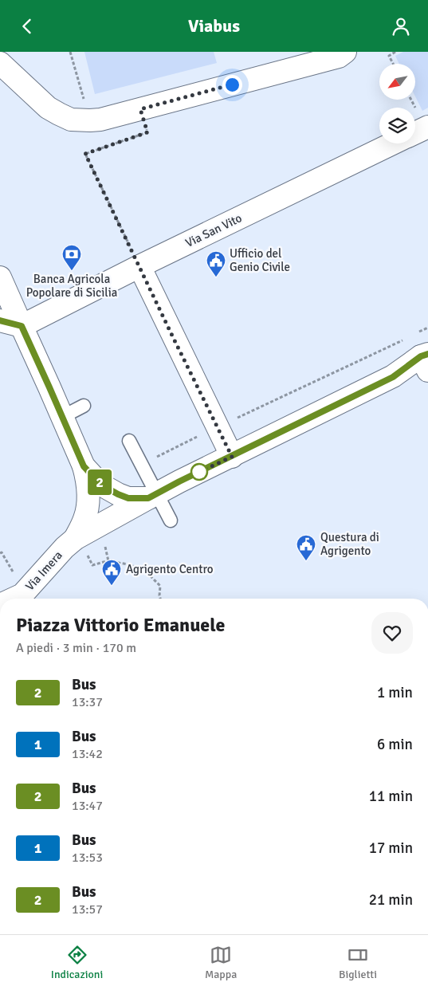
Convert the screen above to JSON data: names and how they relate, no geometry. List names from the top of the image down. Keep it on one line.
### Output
{"streets":{"street":["Via San Vito","Via Imera"]},"places":{"bank":["Banca Agricola Popolare di Sicilia"],"public building":["Ufficio del Genio Civile","Questura di Agrigento","Agrigento Centro"]},"lines":["bus line 2"],"north":"bottom left","page":{"header":"Viabus","on_map":"2","heading":["Piazza Vittorio Emanuele","A piedi · 3 min · 170 m"],"list":[{"mark":"2","name":"Bus","note":"13:37","value":"1 min"},{"mark":"1","name":"Bus","note":"13:42","value":"6 min"},{"mark":"2","name":"Bus","note":"13:47","value":"11 min"},{"mark":"1","name":"Bus","note":"13:53","value":"17 min"},{"mark":"2","name":"Bus","note":"13:57","value":"21 min"}],"tabs":["Indicazioni","Mappa","Biglietti"]}}
